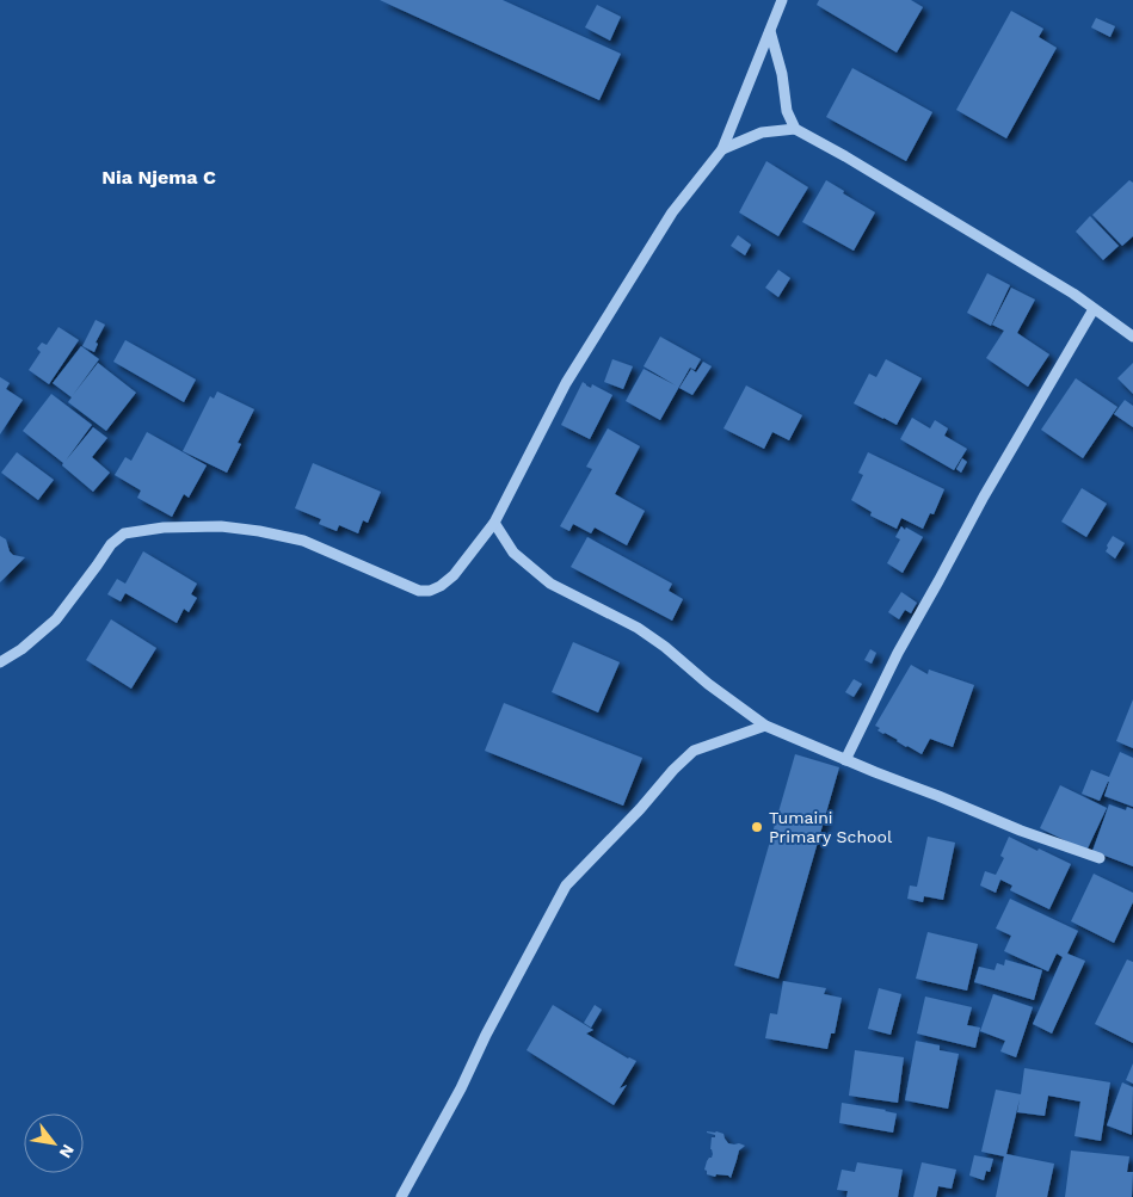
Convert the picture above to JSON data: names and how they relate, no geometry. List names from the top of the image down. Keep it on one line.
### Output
{"districts":["Nia Njema C"],"places":["Tumaini Primary School"],"north":"bottom right"}
